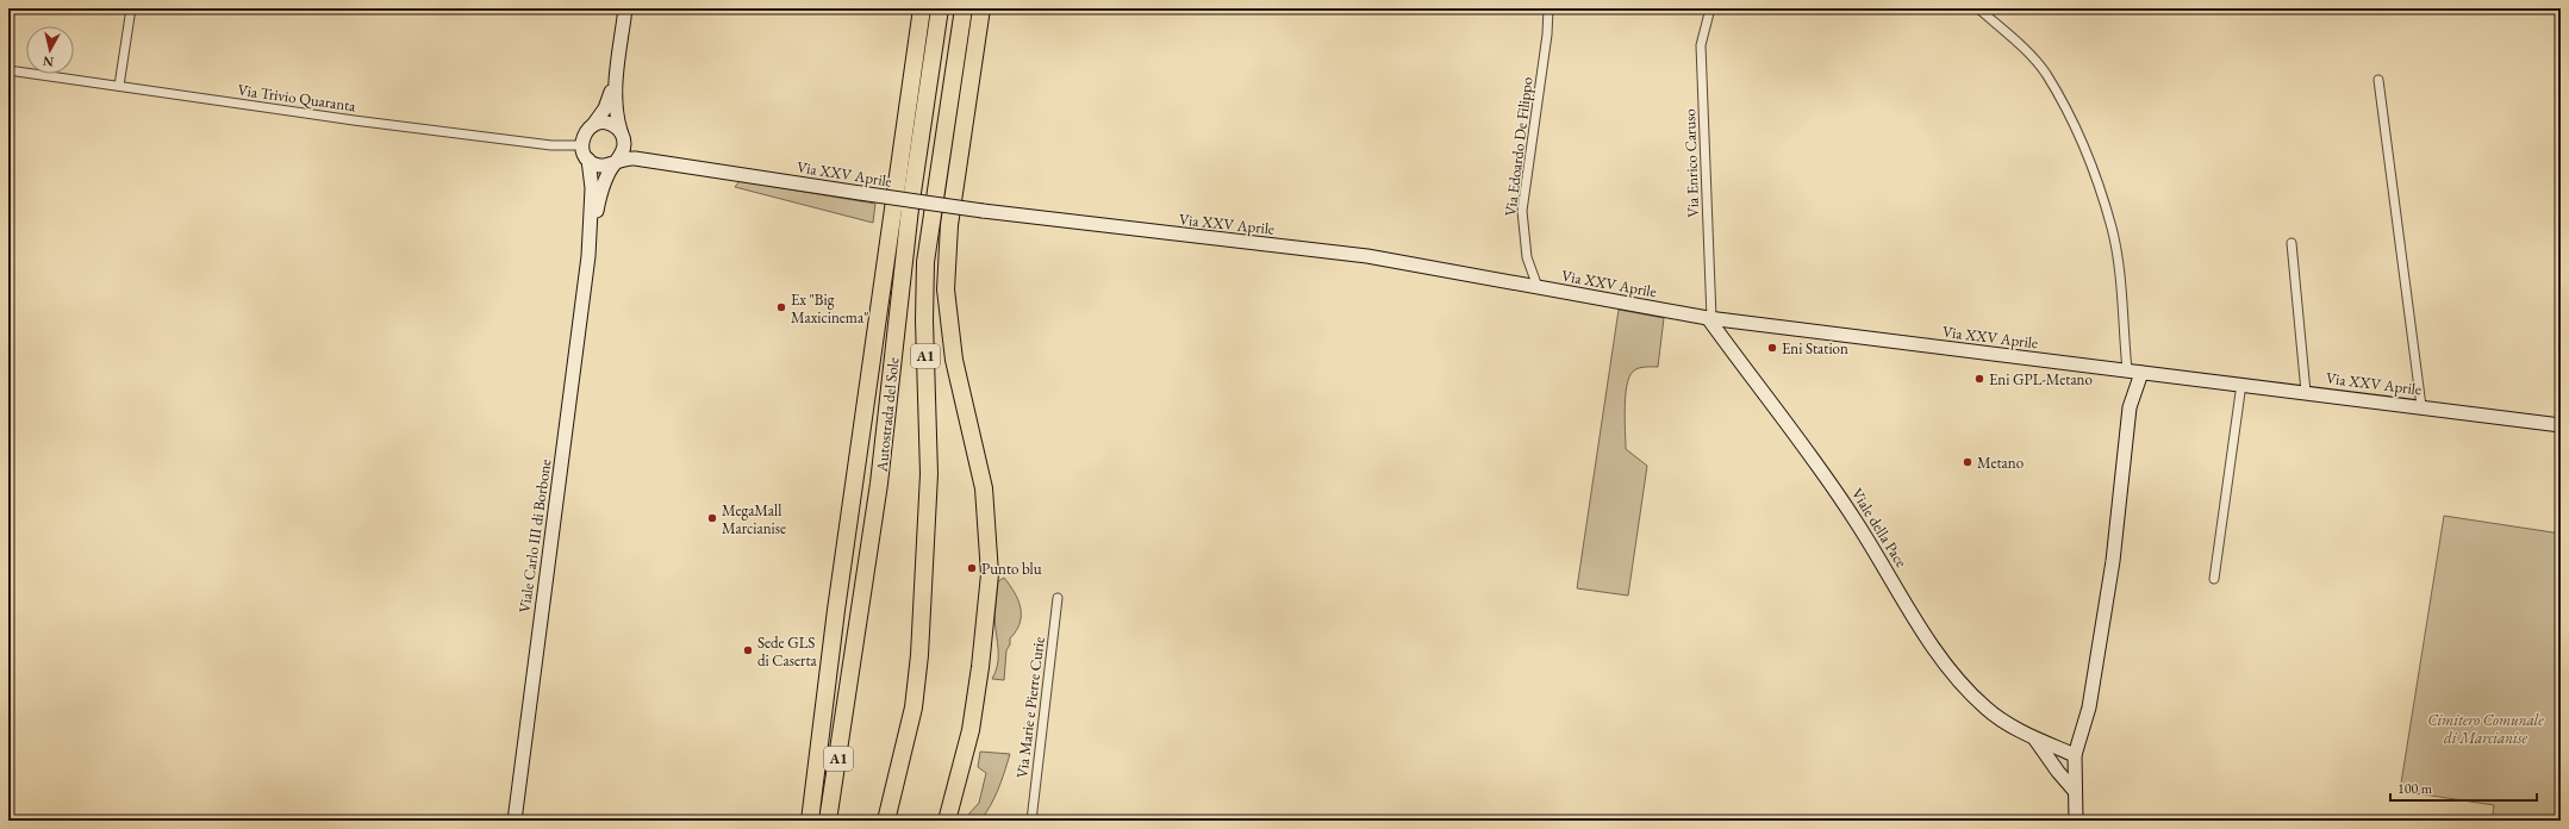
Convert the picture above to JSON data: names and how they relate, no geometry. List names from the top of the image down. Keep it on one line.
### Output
{"streets":{"highway":["A1","Autostrada del Sole"],"street":["Via Trivio Quaranta","Via Edoardo De Filippo","Via Enrico Caruso","Via XXV Aprile","Viale della Pace","Viale Carlo III di Borbone","Via Marie e Pierre Curie"]},"crossings":[["Via Trivio Quaranta","Via XXV Aprile"],["Via Trivio Quaranta","Viale Carlo III di Borbone"],["Via Edoardo De Filippo","Via XXV Aprile"],["Via Enrico Caruso","Via XXV Aprile"],["Via Enrico Caruso","Viale della Pace"],["Via XXV Aprile","Viale della Pace"],["Via XXV Aprile","Viale Carlo III di Borbone"]],"parks":["Cimitero Comunale di Marcianise"],"places":["Ex \"Big Maxicinema\"","Eni Station","Eni GPL-Metano","Metano","MegaMall Marcianise","Punto blu","Sede GLS di Caserta"],"scale_bar":"100 m","north":"bottom"}
